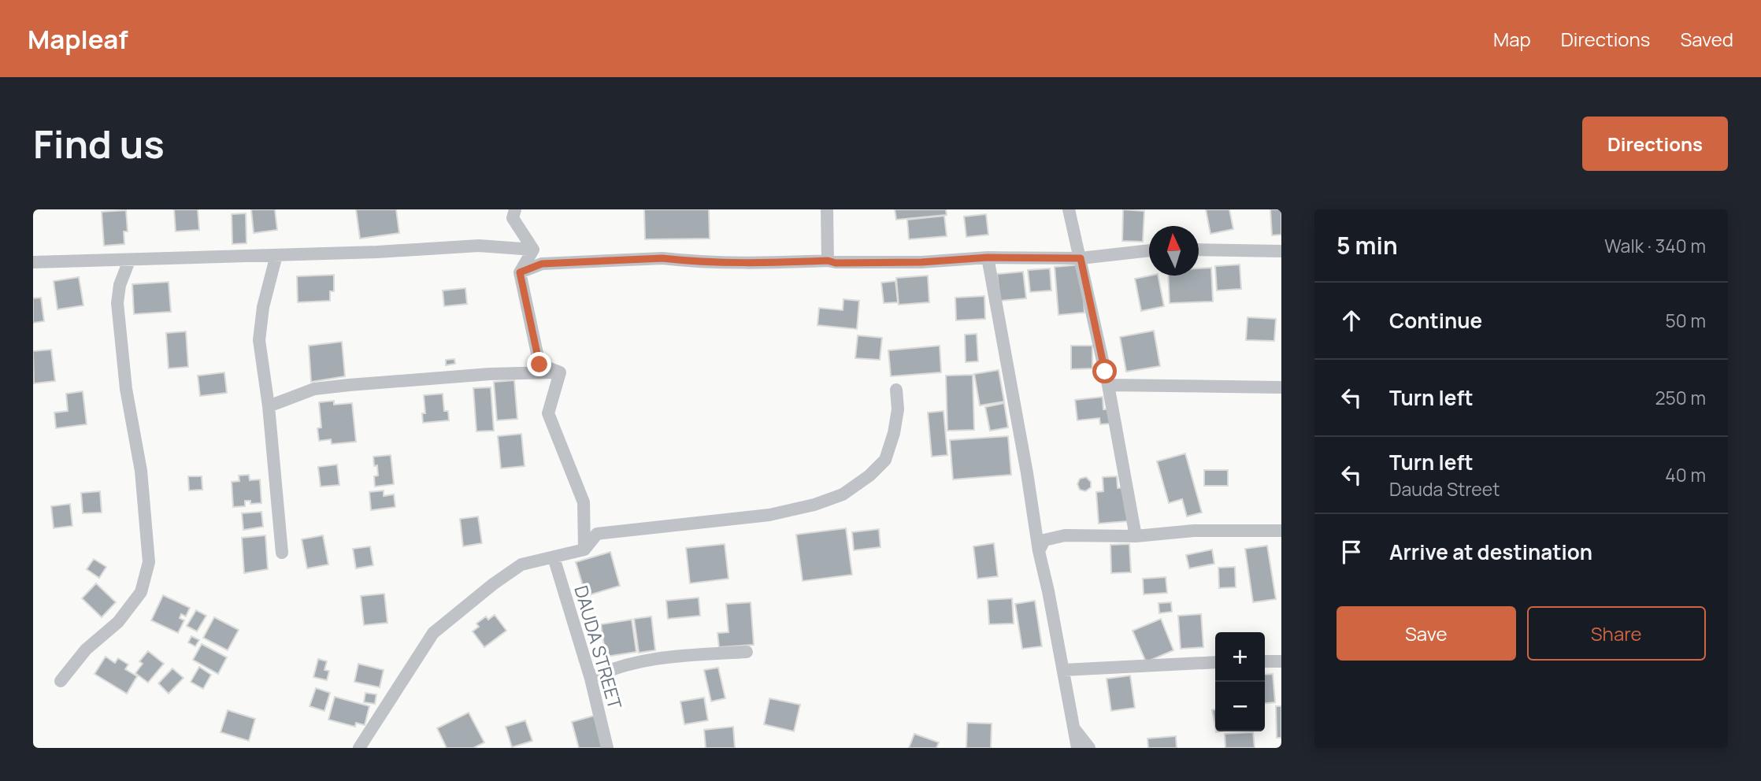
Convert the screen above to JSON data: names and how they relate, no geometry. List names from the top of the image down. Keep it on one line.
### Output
{"streets":{"street":["DAUDA STREET"]},"north":"top","page":{"header":"Mapleaf","nav":["Map","Directions","Saved"],"buttons":["Directions",["Save","Share"]],"title":"Find us","heading":["5 min","Walk · 340 m"],"list":[["Continue","50 m"],["Turn left","250 m"],["Turn left","Dauda Street","40 m"],"Arrive at destination"],"map_buttons":["+","−"]}}
